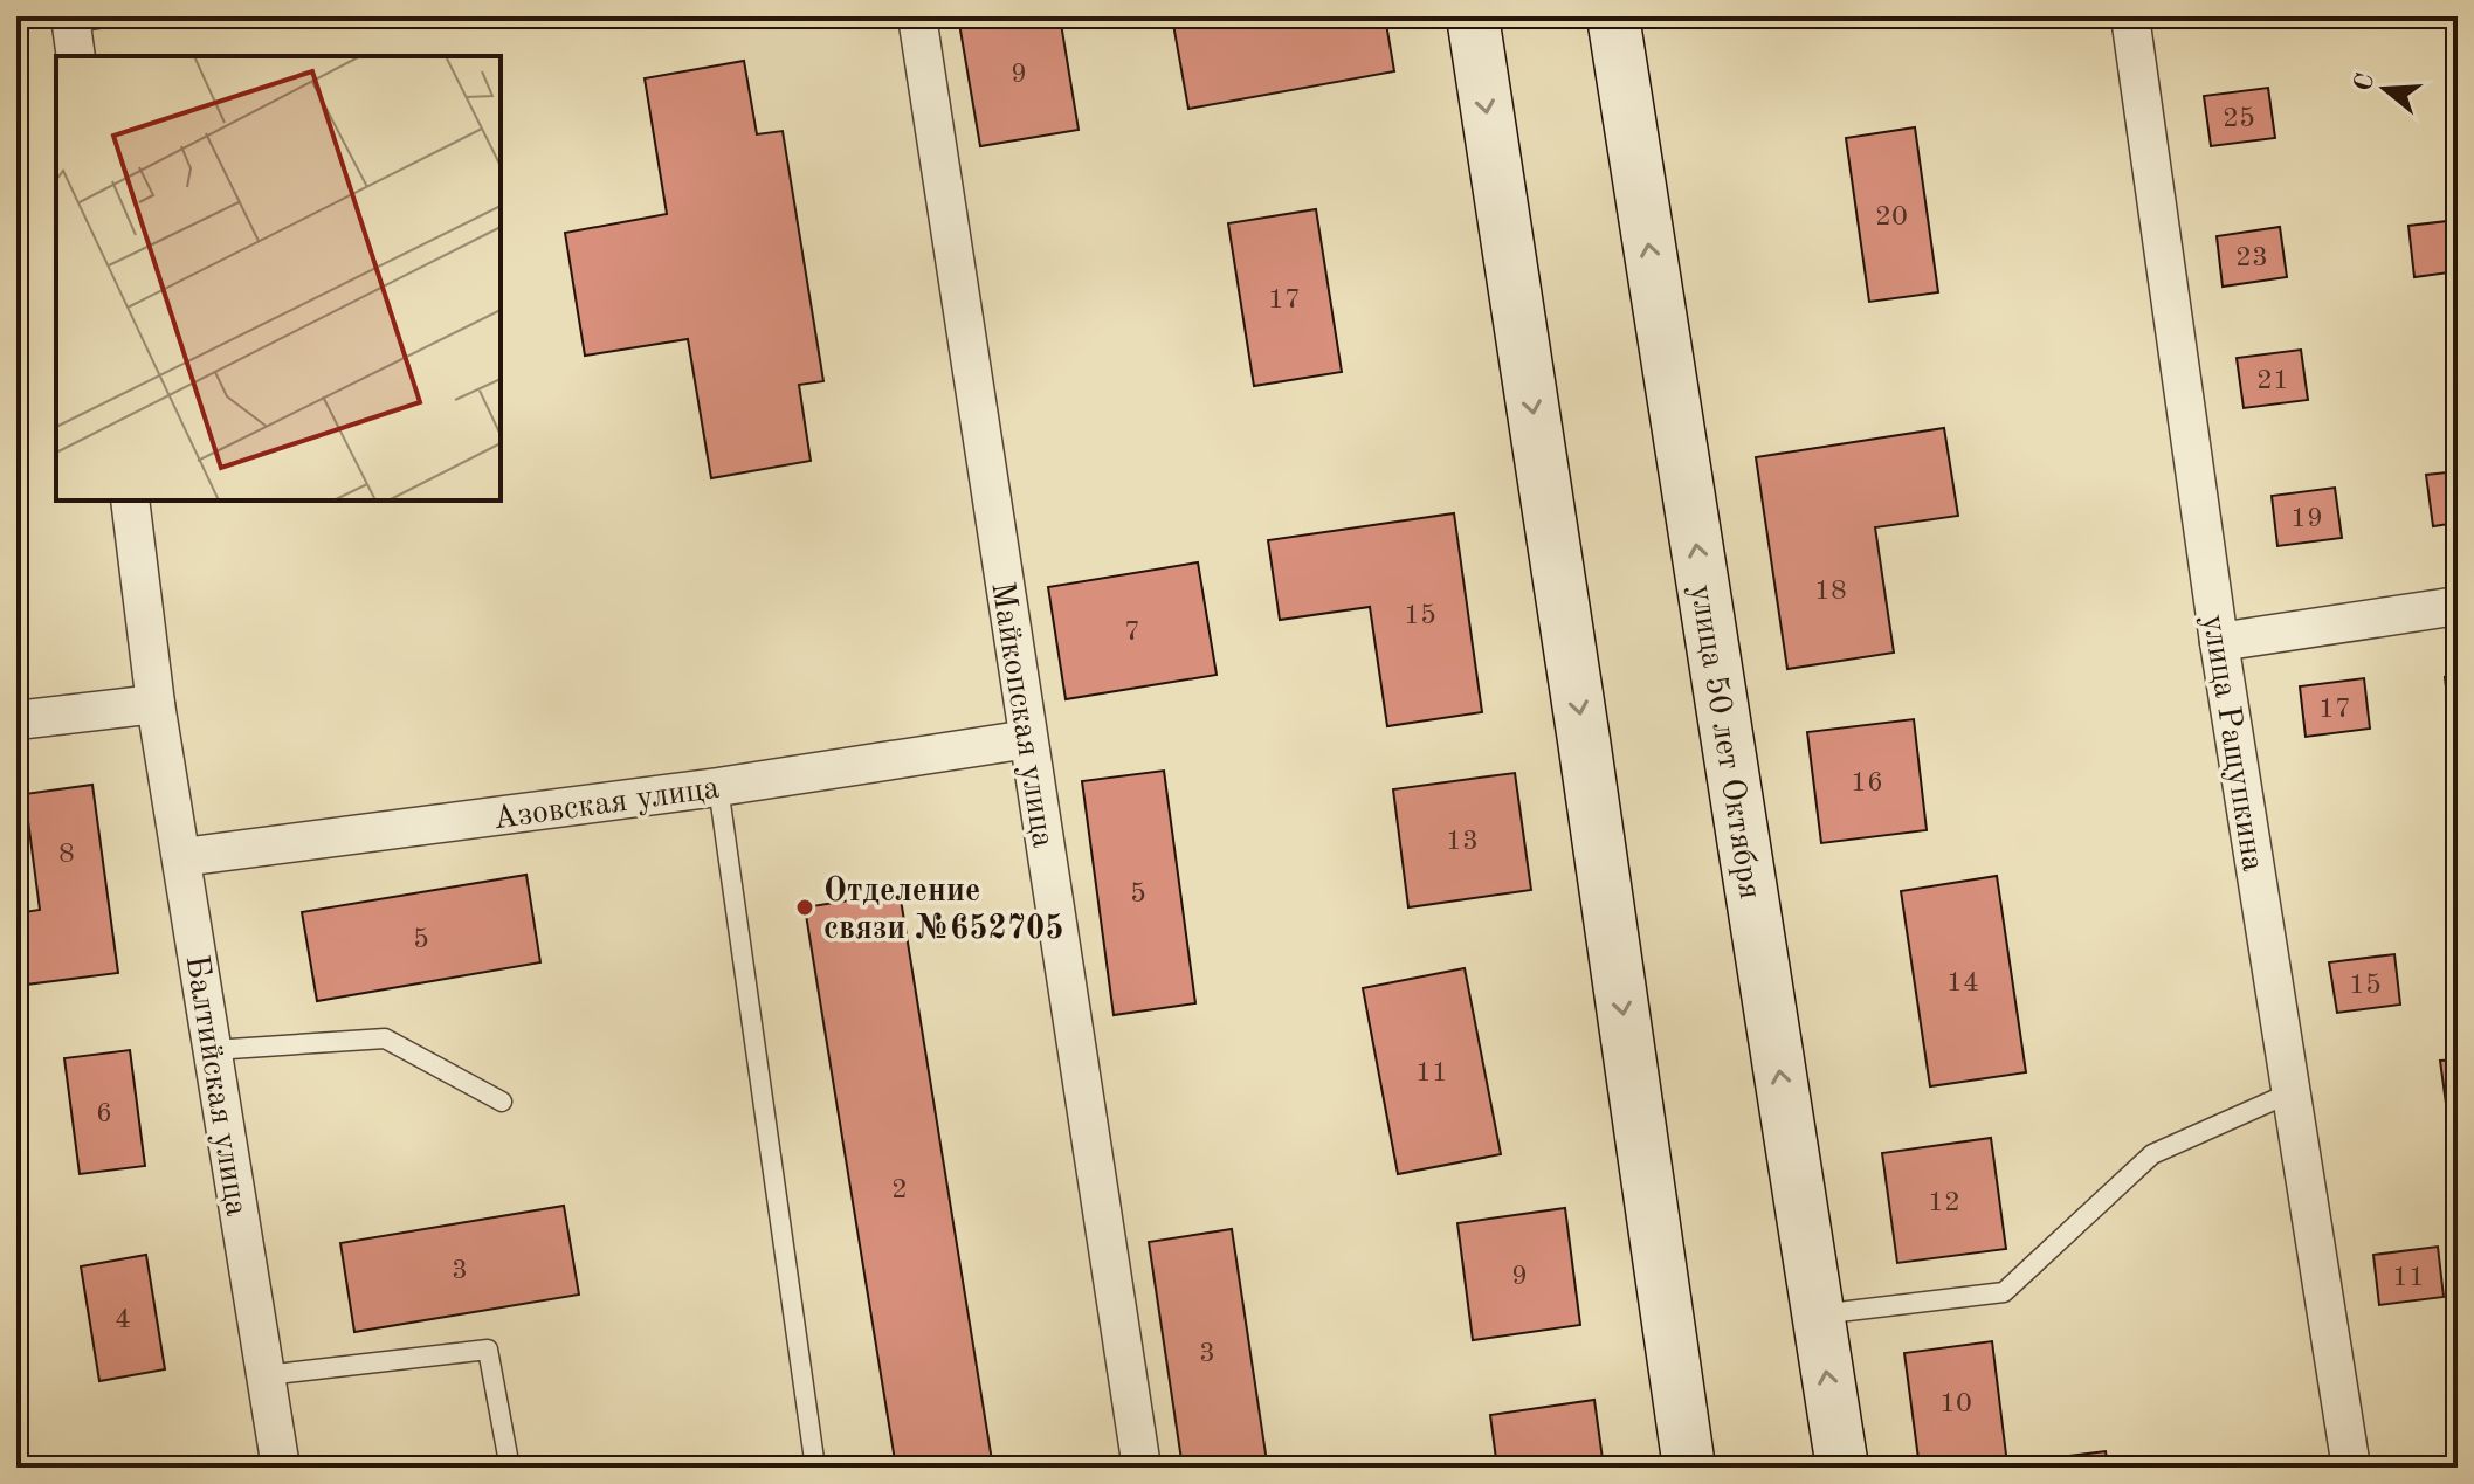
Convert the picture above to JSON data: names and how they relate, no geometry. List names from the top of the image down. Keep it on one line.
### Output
{"streets":{"street":["Майкопская улица","улица 50 лет Октября","улица Ращупкина","Азовская улица","Балтийская улица"]},"crossings":[["Майкопская улица","Азовская улица"],["Азовская улица","Балтийская улица"]],"places":["Отделение связи №652705"],"house_numbers":["9","25","20","23","17","21","19","18","15","7","17","16","13","8","5","5","14","15","11","6","2","12","3","9","11","4","3","10"],"north":"left"}
